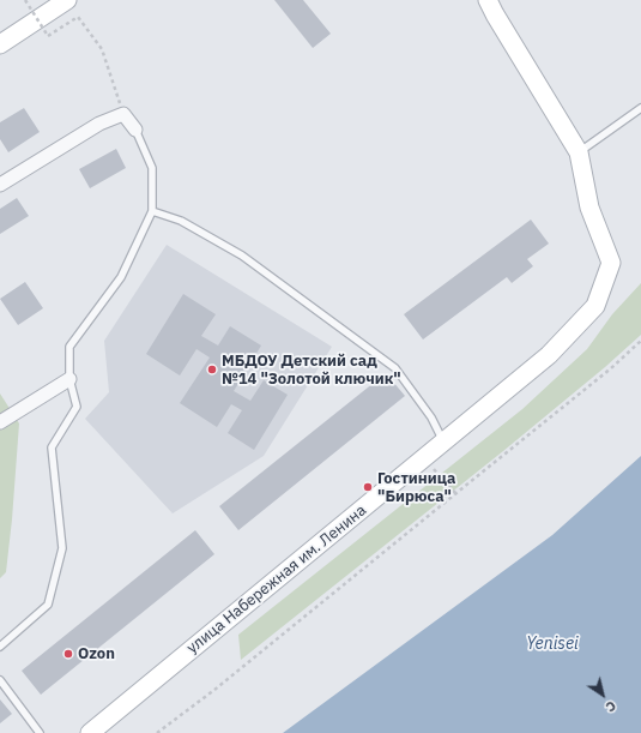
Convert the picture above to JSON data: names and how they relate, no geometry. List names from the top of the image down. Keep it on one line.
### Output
{"streets":{"street":["улица Набережная им. Ленина"]},"water":["Yenisei"],"places":["МБДОУ Детский сад №14 \"Золотой ключик\"","Гостиница \"Бирюса\"","Ozon"],"north":"bottom right"}
